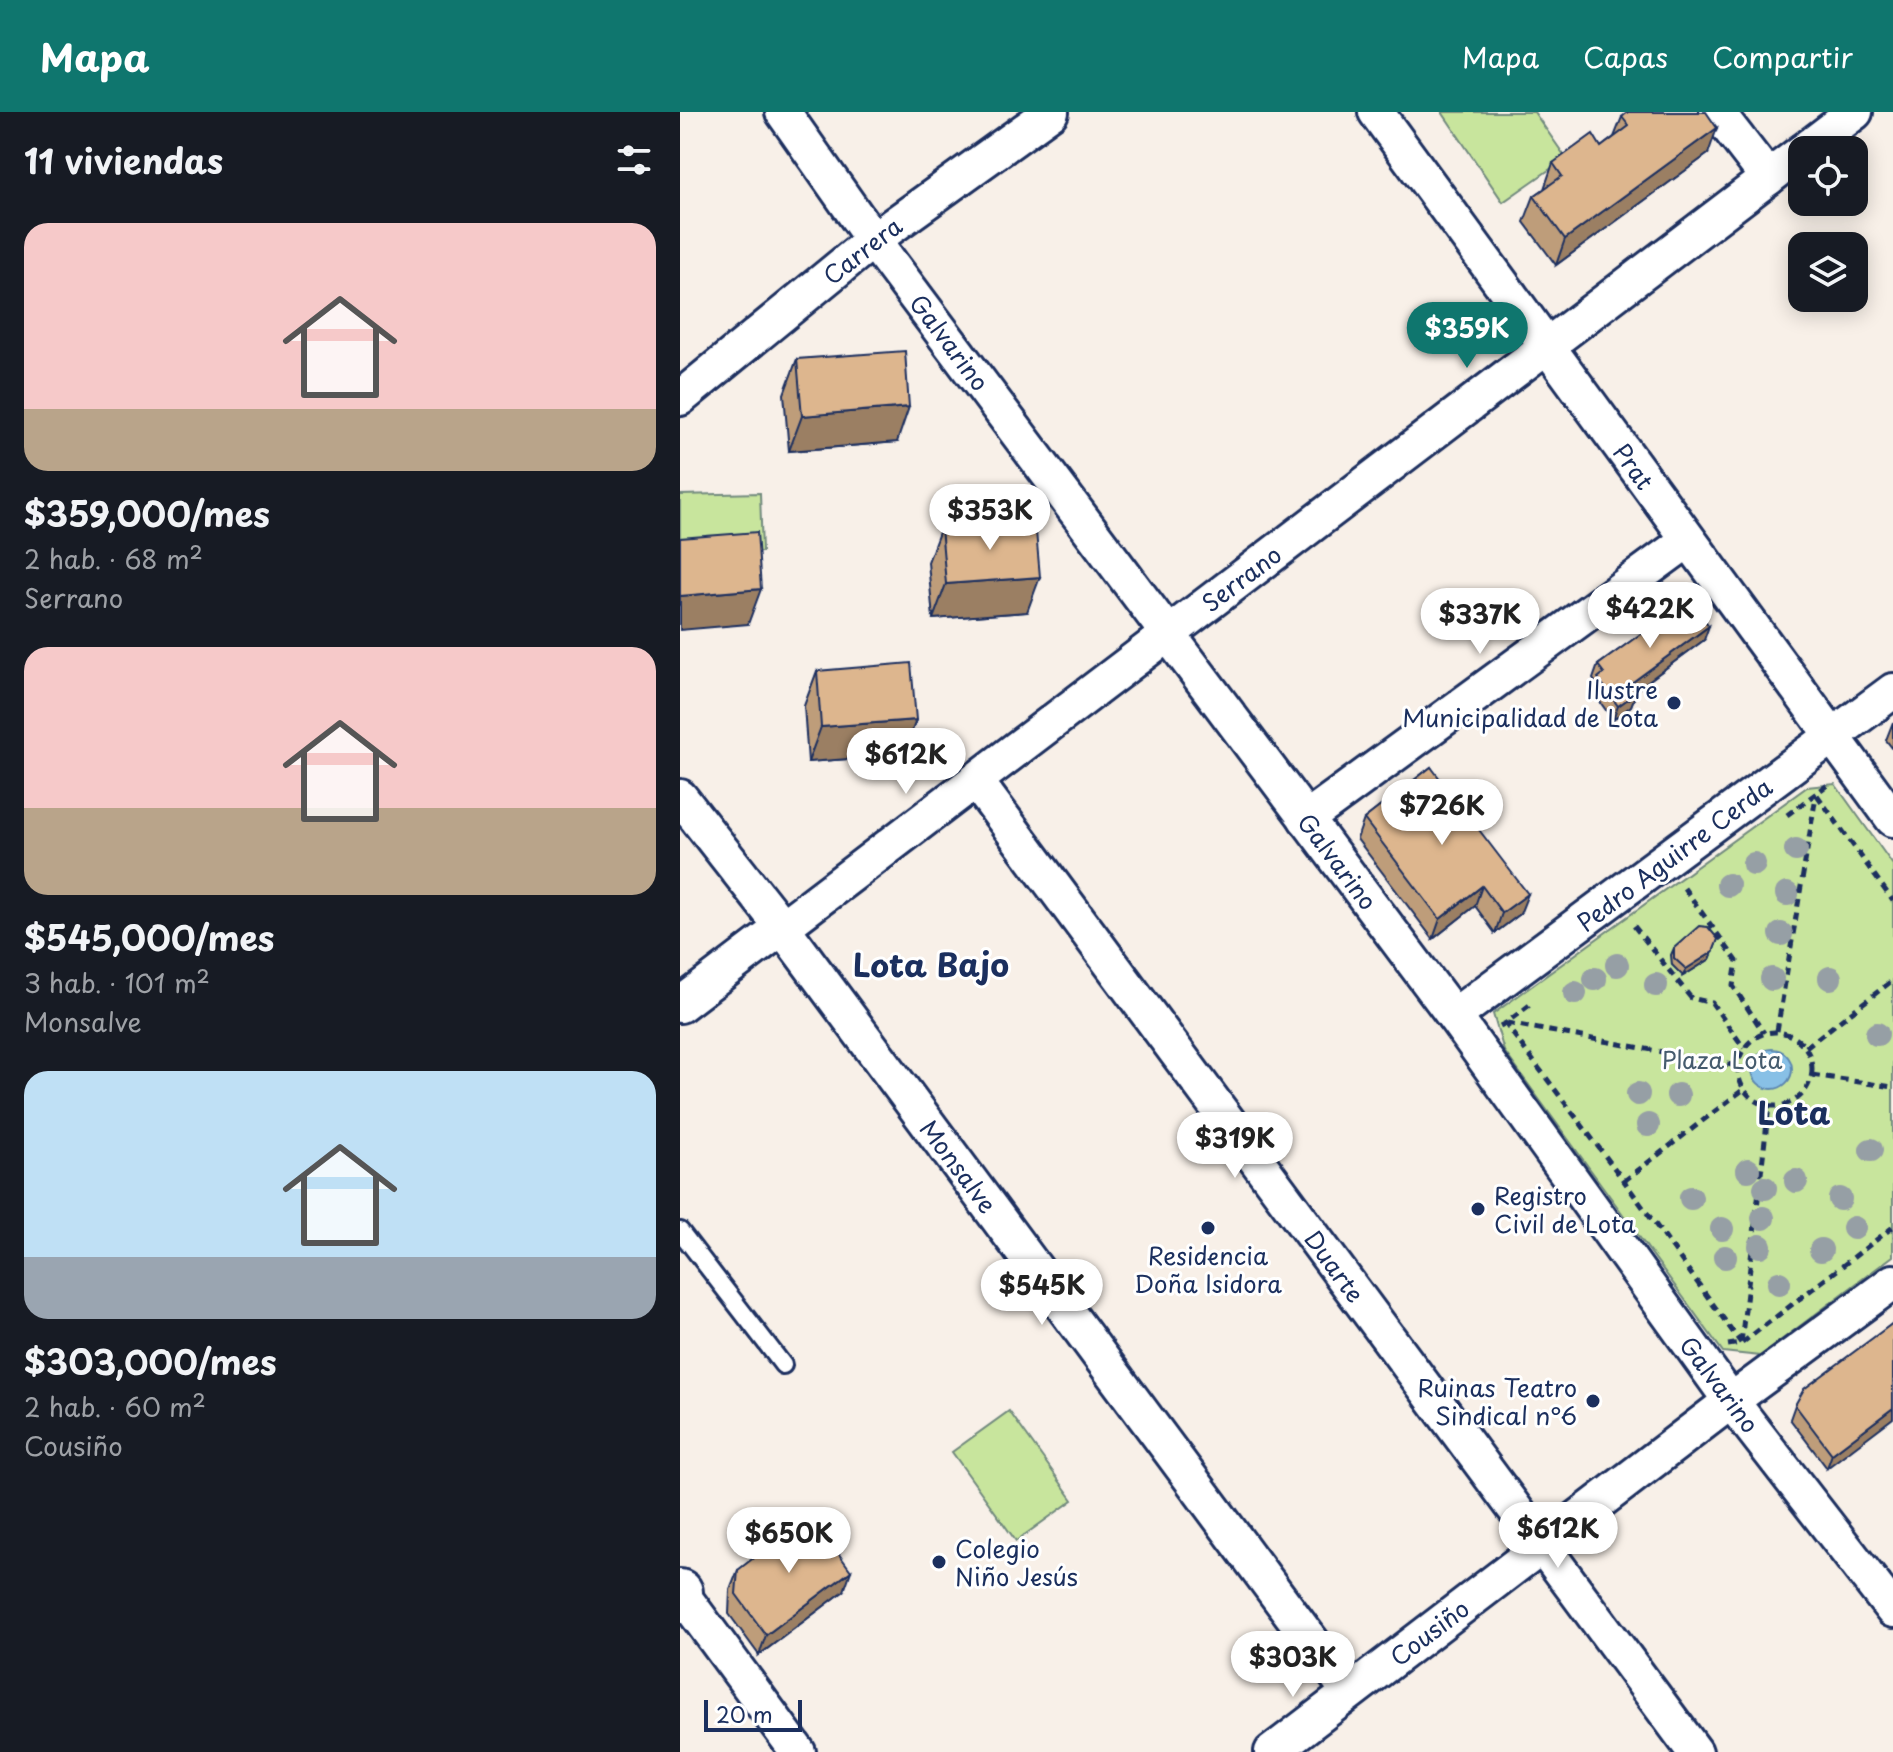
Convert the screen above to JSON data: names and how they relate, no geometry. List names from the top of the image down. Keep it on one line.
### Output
{"streets":{"street":["Carrera","Galvarino","Prat","Serrano","Pedro Aguirre Cerda","Monsalve","Duarte","Cousiño"]},"crossings":[["Carrera","Galvarino"],["Galvarino","Serrano"],["Galvarino","Pedro Aguirre Cerda"],["Galvarino","Cousiño"],["Prat","Serrano"],["Prat","Pedro Aguirre Cerda"],["Serrano","Monsalve"],["Serrano","Duarte"],["Monsalve","Cousiño"],["Duarte","Cousiño"]],"districts":["Lota Bajo","Lota"],"parks":["Plaza Lota"],"places":["Ilustre Municipalidad de Lota","Registro Civil de Lota","Residencia Doña Isidora","Ruinas Teatro Sindical n°6","Colegio Niño Jesús"],"scale_bar":"20 m","page":{"header":"Mapa","nav":["Mapa","Capas","Compartir"],"heading":"11 viviendas","list":[{"name":"$359,000/mes","note":"2 hab. · 68 m² · Serrano"},{"name":"$545,000/mes","note":"3 hab. · 101 m² · Monsalve"},{"name":"$303,000/mes","note":"2 hab. · 60 m² · Cousiño"}],"price":["$359K","$353K","$422K","$337K","$612K","$726K","$319K","$545K","$612K","$650K","$303K"],"scale":"20 m"}}
